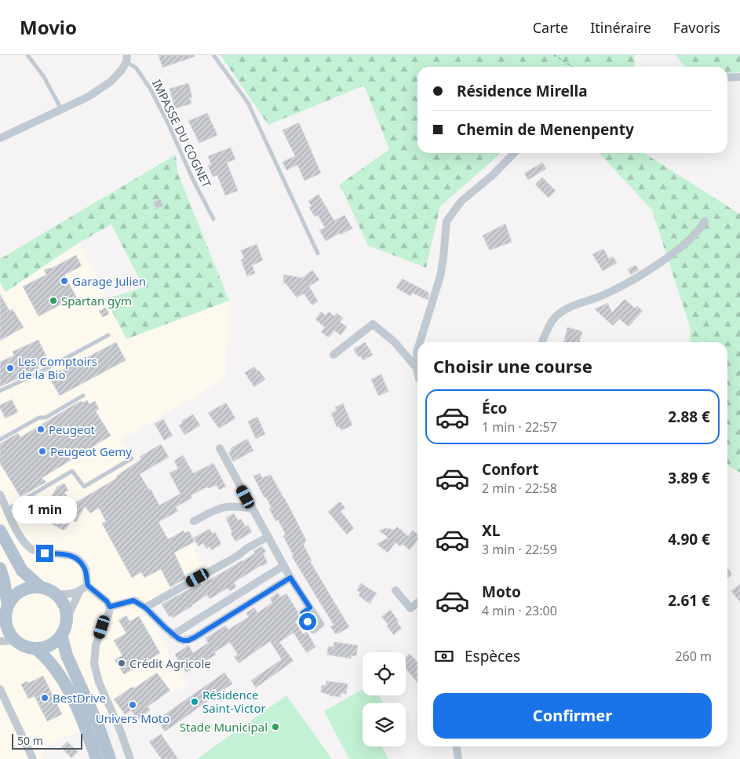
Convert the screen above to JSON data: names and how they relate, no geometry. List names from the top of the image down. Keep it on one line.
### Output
{"streets":{"lane":["IMPASSE DU COGNET"]},"places":["Garage Julien","Spartan gym","Les Comptoirs de la Bio","Peugeot","Peugeot Gemy","Crédit Agricole","BestDrive","Résidence Saint-Victor","Univers Moto","Stade Municipal"],"scale_bar":"50 m","page":{"header":"Movio","nav":["Carte","Itinéraire","Favoris"],"banner":["Résidence Mirella","Chemin de Menenpenty"],"heading":"Choisir une course","list":[{"name":"Éco","note":"1 min · 22:57","value":"2.88 €"},{"name":"Confort","note":"2 min · 22:58","value":"3.89 €"},{"name":"XL","note":"3 min · 22:59","value":"4.90 €"},{"name":"Moto","note":"4 min · 23:00","value":"2.61 €"}],"bubble":"1 min","pay":["Espèces","260 m"],"buttons":"Confirmer","scale":"50 m"}}
